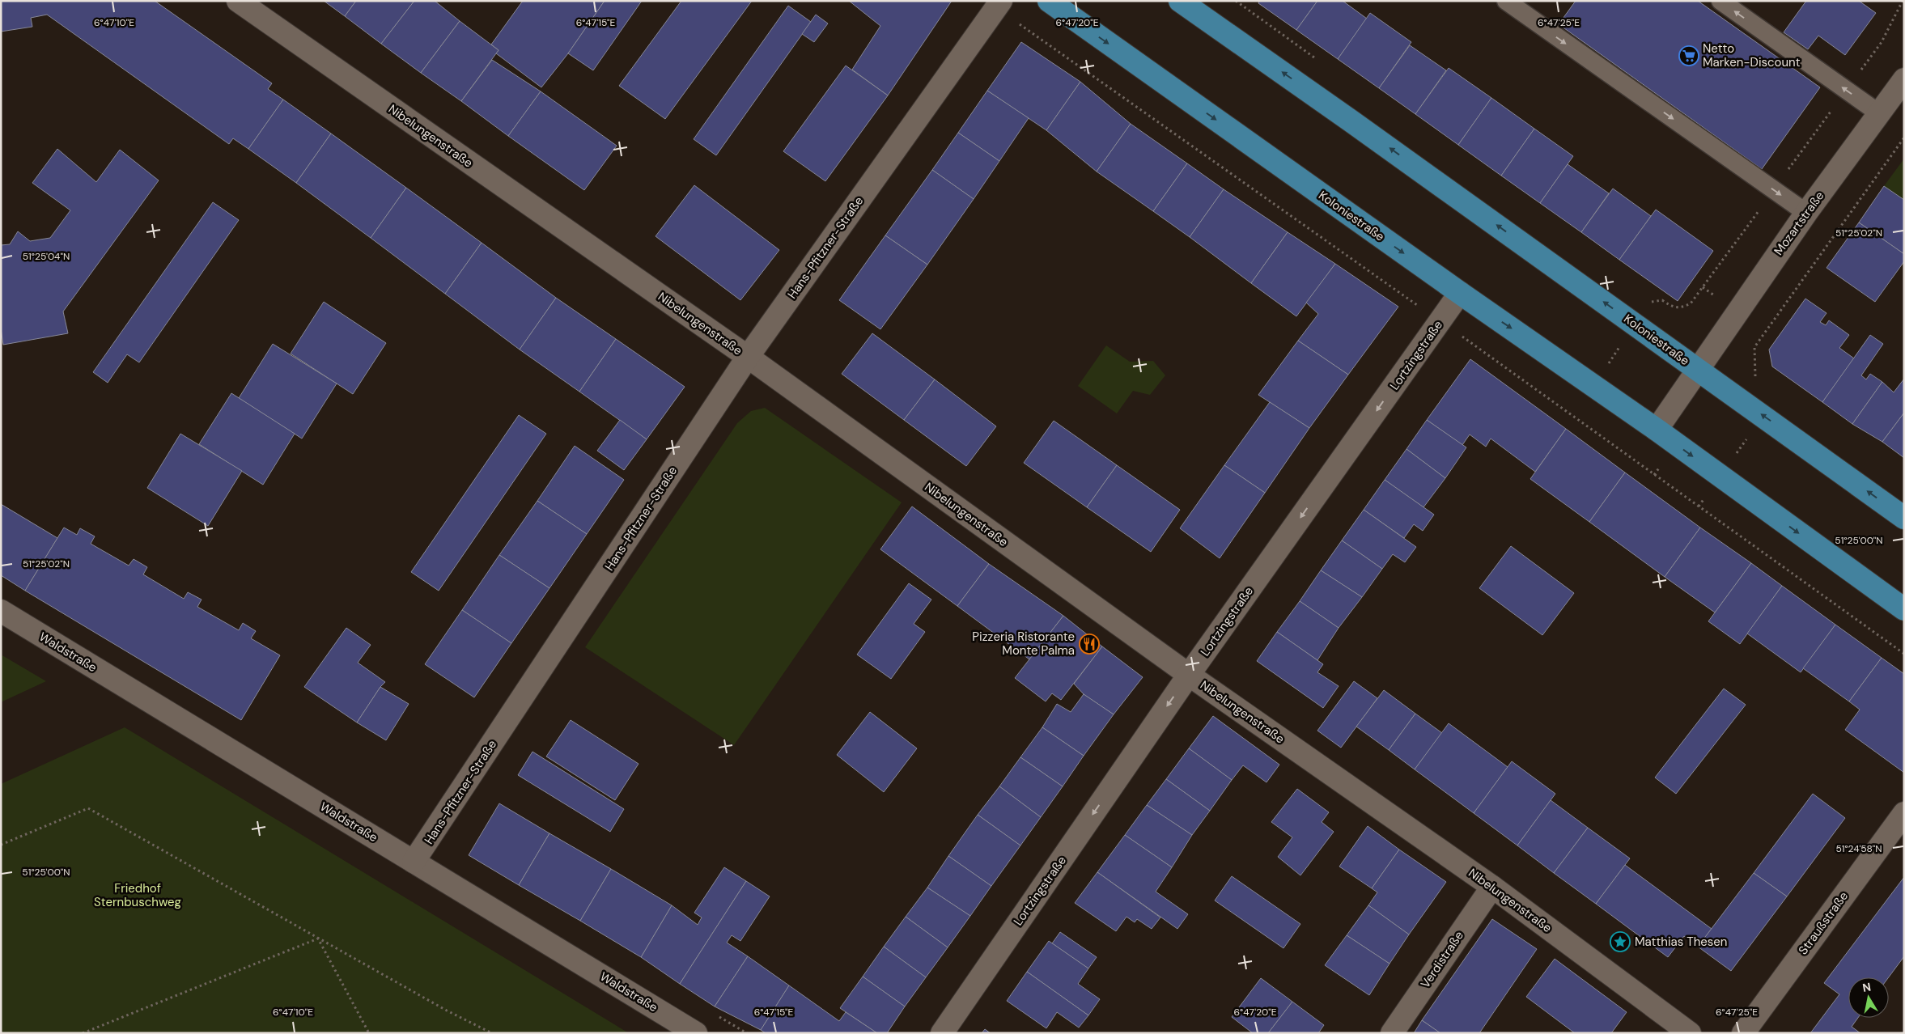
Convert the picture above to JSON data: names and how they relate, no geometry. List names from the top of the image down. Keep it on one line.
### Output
{"streets":{"main road":["Koloniestraße"],"street":["Nibelungenstraße","Mozartstraße","Hans-Pfitzner-Straße","Lortzingstraße","Waldstraße","Straußstraße","Verdistraße"]},"crossings":[["Nibelungenstraße","Hans-Pfitzner-Straße"],["Nibelungenstraße","Lortzingstraße"],["Nibelungenstraße","Verdistraße"],["Koloniestraße","Mozartstraße"],["Koloniestraße","Lortzingstraße"],["Hans-Pfitzner-Straße","Waldstraße"]],"one_way":["Lortzingstraße"],"parks":["Friedhof Sternbuschweg"],"places":{"supermarket":["Netto Marken-Discount"],"restaurant":["Pizzeria Ristorante Monte Palma"],"place":["Matthias Thesen"]},"north":"top","coordinates":["6°47'10\"E","6°47'15\"E","6°47'20\"E","6°47'25\"E","51°25'02\"N","51°25'04\"N","51°25'00\"N","51°24'58\"N"]}
